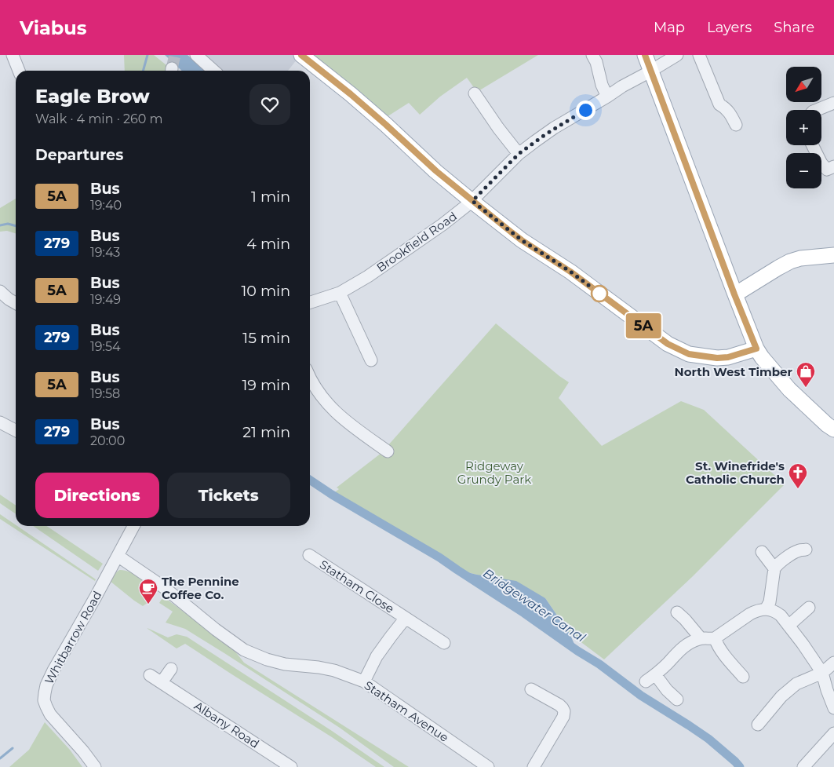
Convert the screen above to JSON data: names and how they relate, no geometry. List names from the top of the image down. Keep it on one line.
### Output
{"streets":{"street":["Brookfield Road","Statham Close","Whitbarrow Road","Statham Avenue","Albany Road"]},"crossings":[["Statham Close","Statham Avenue"],["Whitbarrow Road","Statham Avenue"]],"water":["Bridgewater Canal"],"parks":["Ridgeway Grundy Park"],"places":{"shop":["North West Timber"],"church":["St. Winefride's Catholic Church"],"cafe":["The Pennine Coffee Co."]},"lines":["bus line 5A"],"north":"bottom left","page":{"header":"Viabus","nav":["Map","Layers","Share"],"on_map":"5A","map_buttons":["+","−"],"heading":[["Eagle Brow","Walk · 4 min · 260 m"],"Departures"],"list":[{"mark":"5A","name":"Bus","note":"19:40","value":"1 min"},{"mark":"279","name":"Bus","note":"19:43","value":"4 min"},{"mark":"5A","name":"Bus","note":"19:49","value":"10 min"},{"mark":"279","name":"Bus","note":"19:54","value":"15 min"},{"mark":"5A","name":"Bus","note":"19:58","value":"19 min"},{"mark":"279","name":"Bus","note":"20:00","value":"21 min"}],"buttons":["Directions","Tickets"]}}
